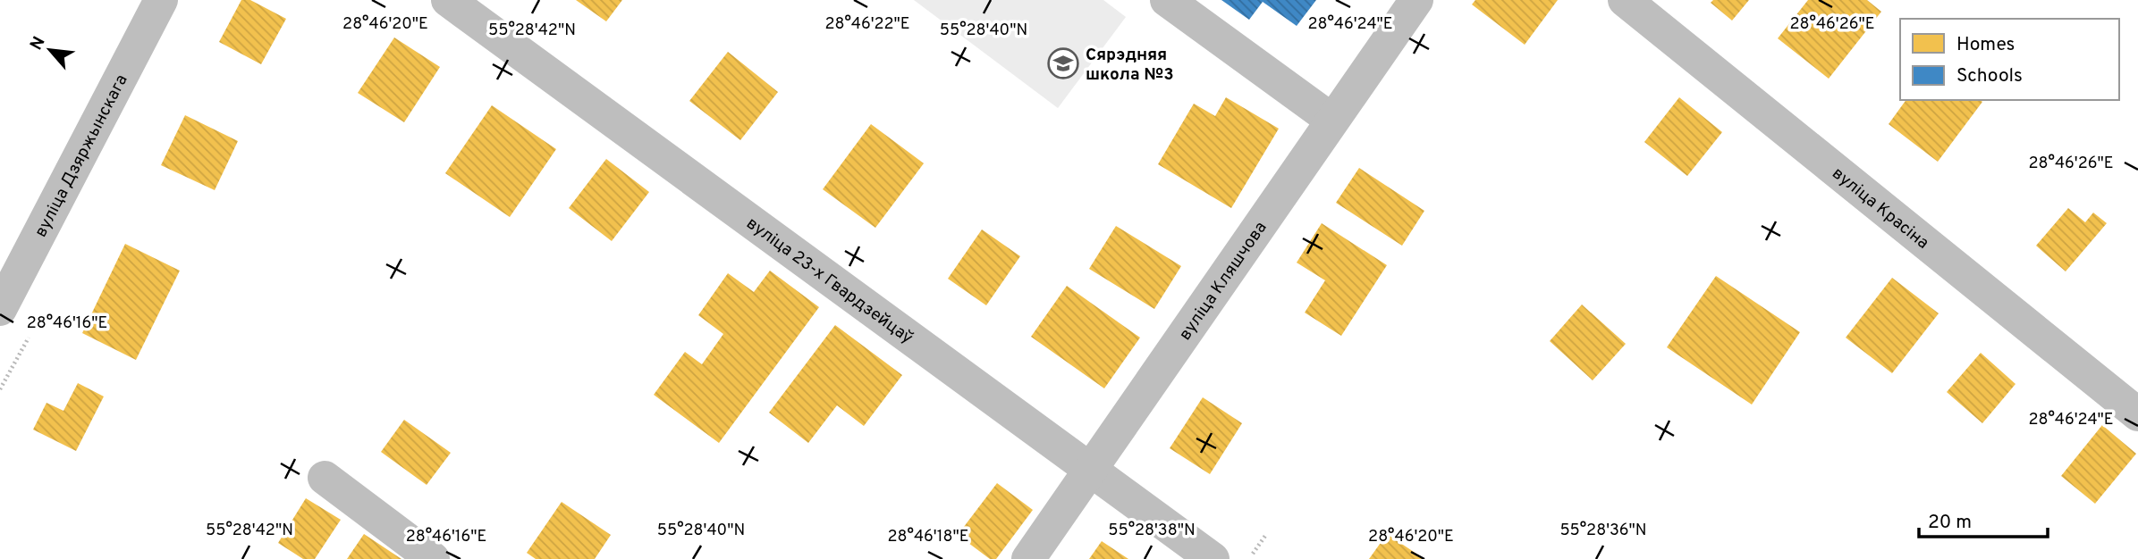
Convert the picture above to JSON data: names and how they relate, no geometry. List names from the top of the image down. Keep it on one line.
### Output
{"streets":{"street":["вуліца Дзяржынскага","вуліца Красіна","вуліца 23-х Гвардзейцаў","вуліца Кляшчова"]},"crossings":[["вуліца 23-х Гвардзейцаў","вуліца Кляшчова"]],"places":{"school or university":["Сярэдняя школа №3"]},"legend":["Homes","Schools"],"scale_bar":"20 m","north":"top left","coordinates":["28°46'22\"E","28°46'20\"E","28°46'24\"E","28°46'26\"E","55°28'40\"N","55°28'42\"N","28°46'16\"E","55°28'38\"N","55°28'36\"N","28°46'18\"E"]}
